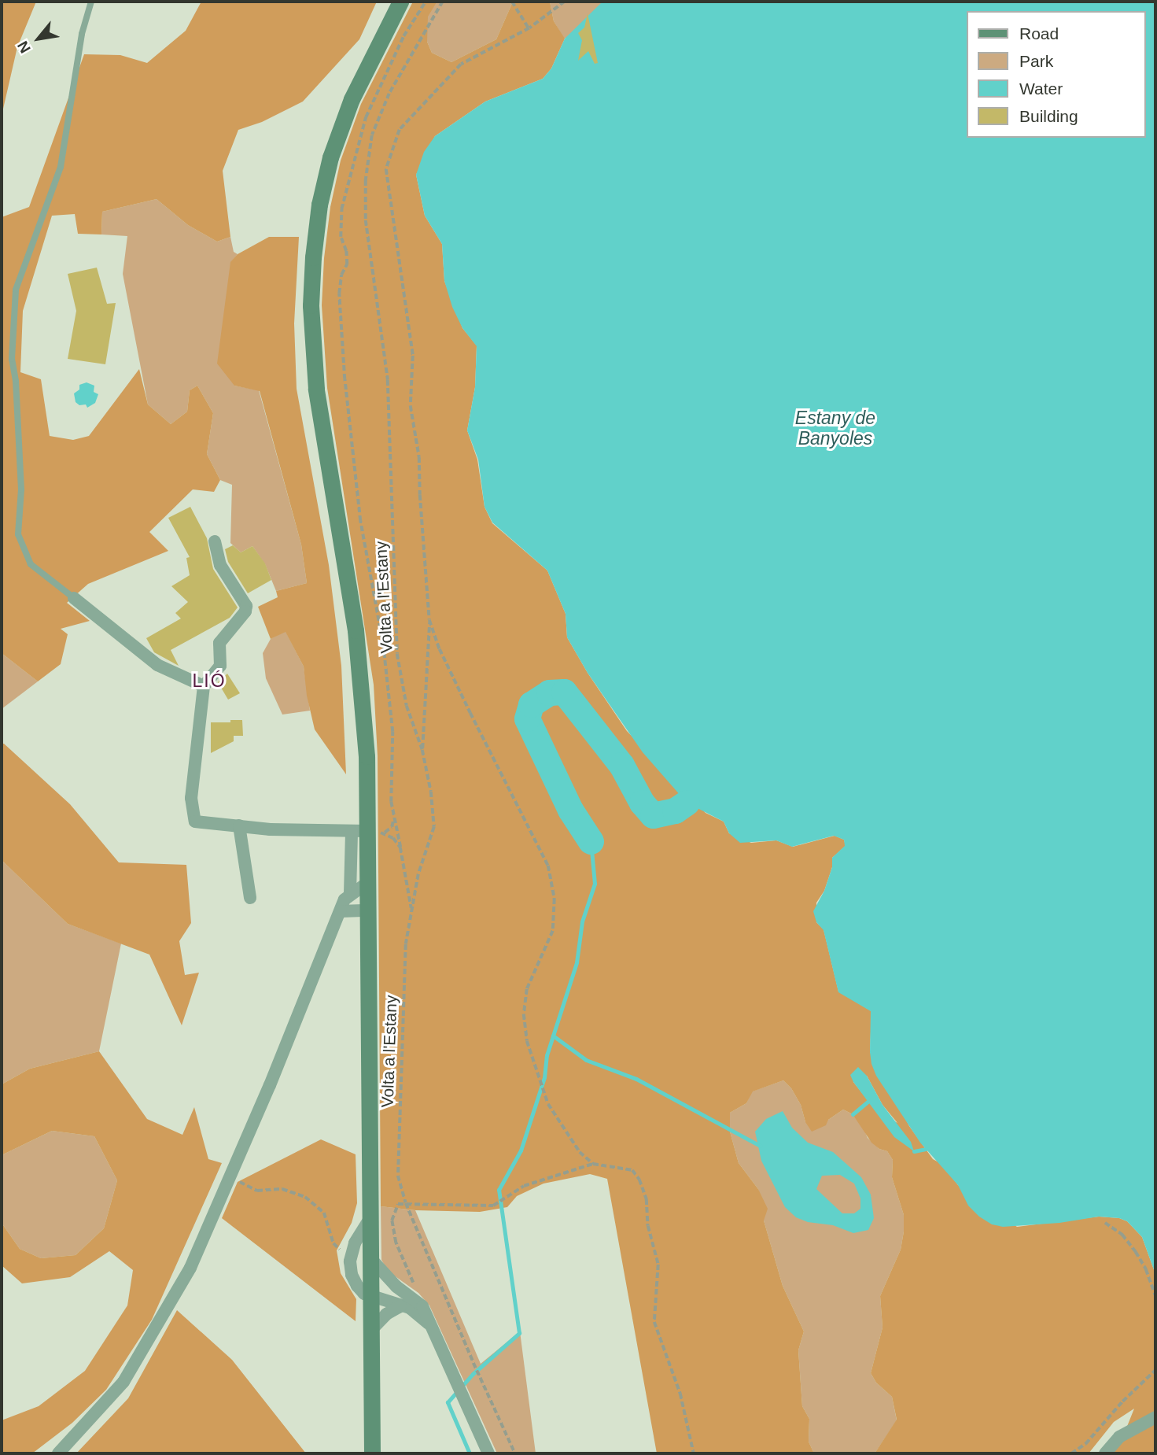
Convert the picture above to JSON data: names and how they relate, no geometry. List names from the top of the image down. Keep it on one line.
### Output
{"streets":{"path":["Volta a l'Estany"]},"districts":["LIÓ"],"water":["Estany de Banyoles"],"legend":["Road","Park","Water","Building"],"north":"bottom left"}
